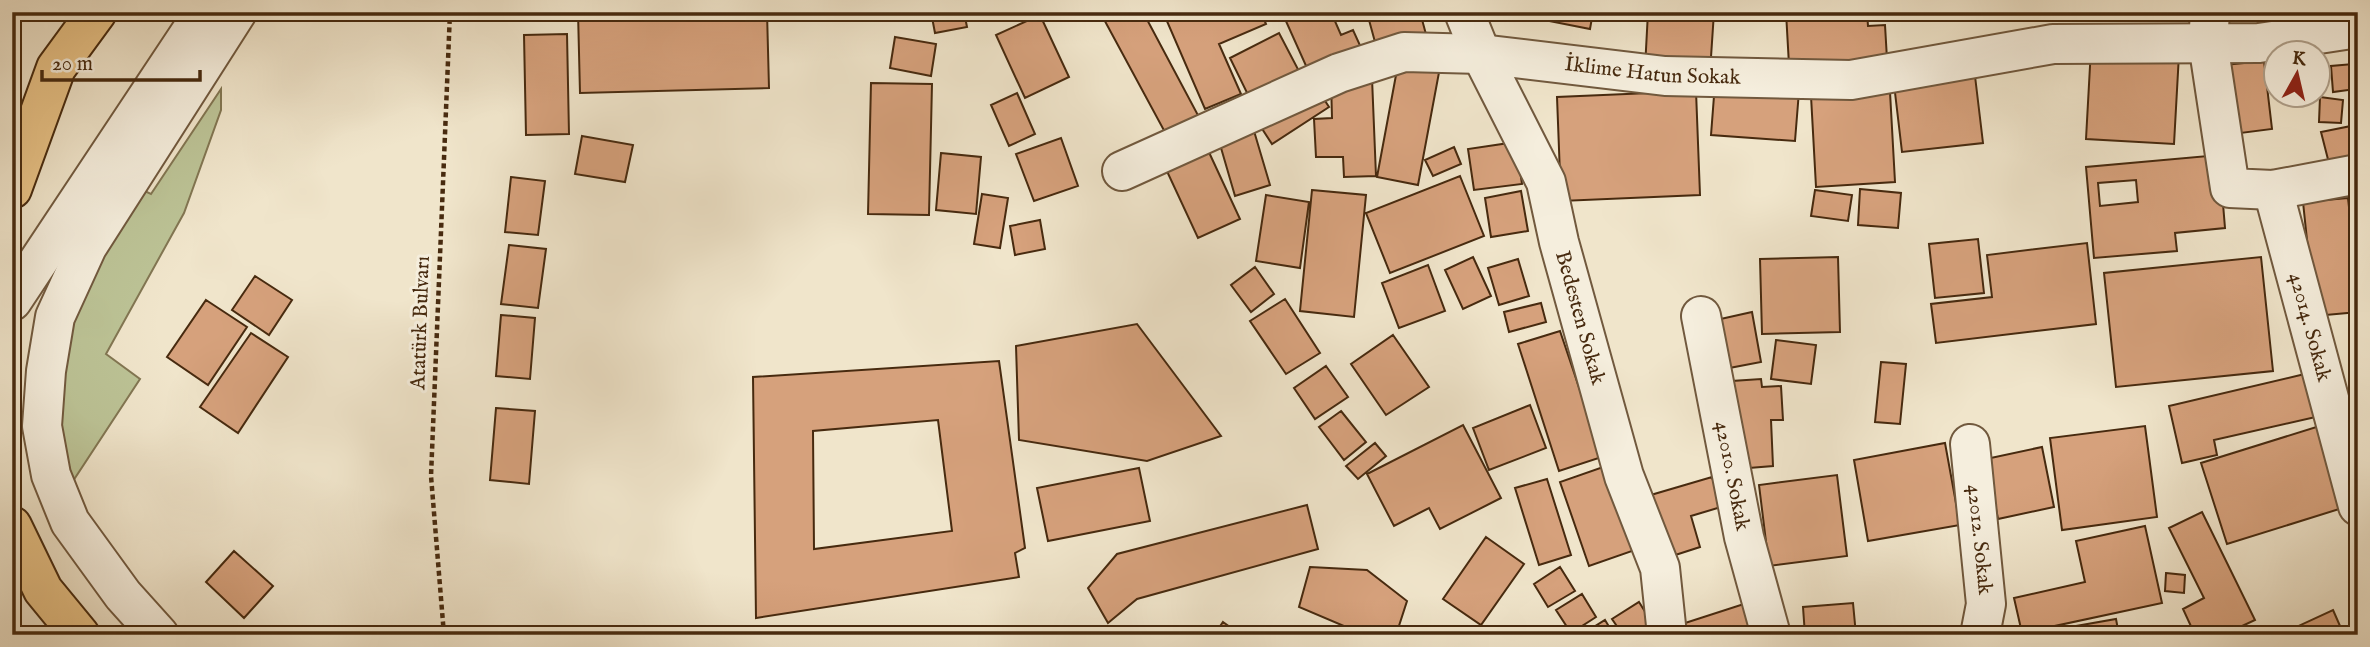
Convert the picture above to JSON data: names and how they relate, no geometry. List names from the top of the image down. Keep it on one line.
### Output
{"streets":{"street":["İklime Hatun Sokak","Bedesten Sokak","42014. Sokak","42010. Sokak","42012. Sokak"],"path":["Atatürk Bulvarı"]},"crossings":[["İklime Hatun Sokak","Bedesten Sokak"]],"scale_bar":"20 m","north":"top"}
